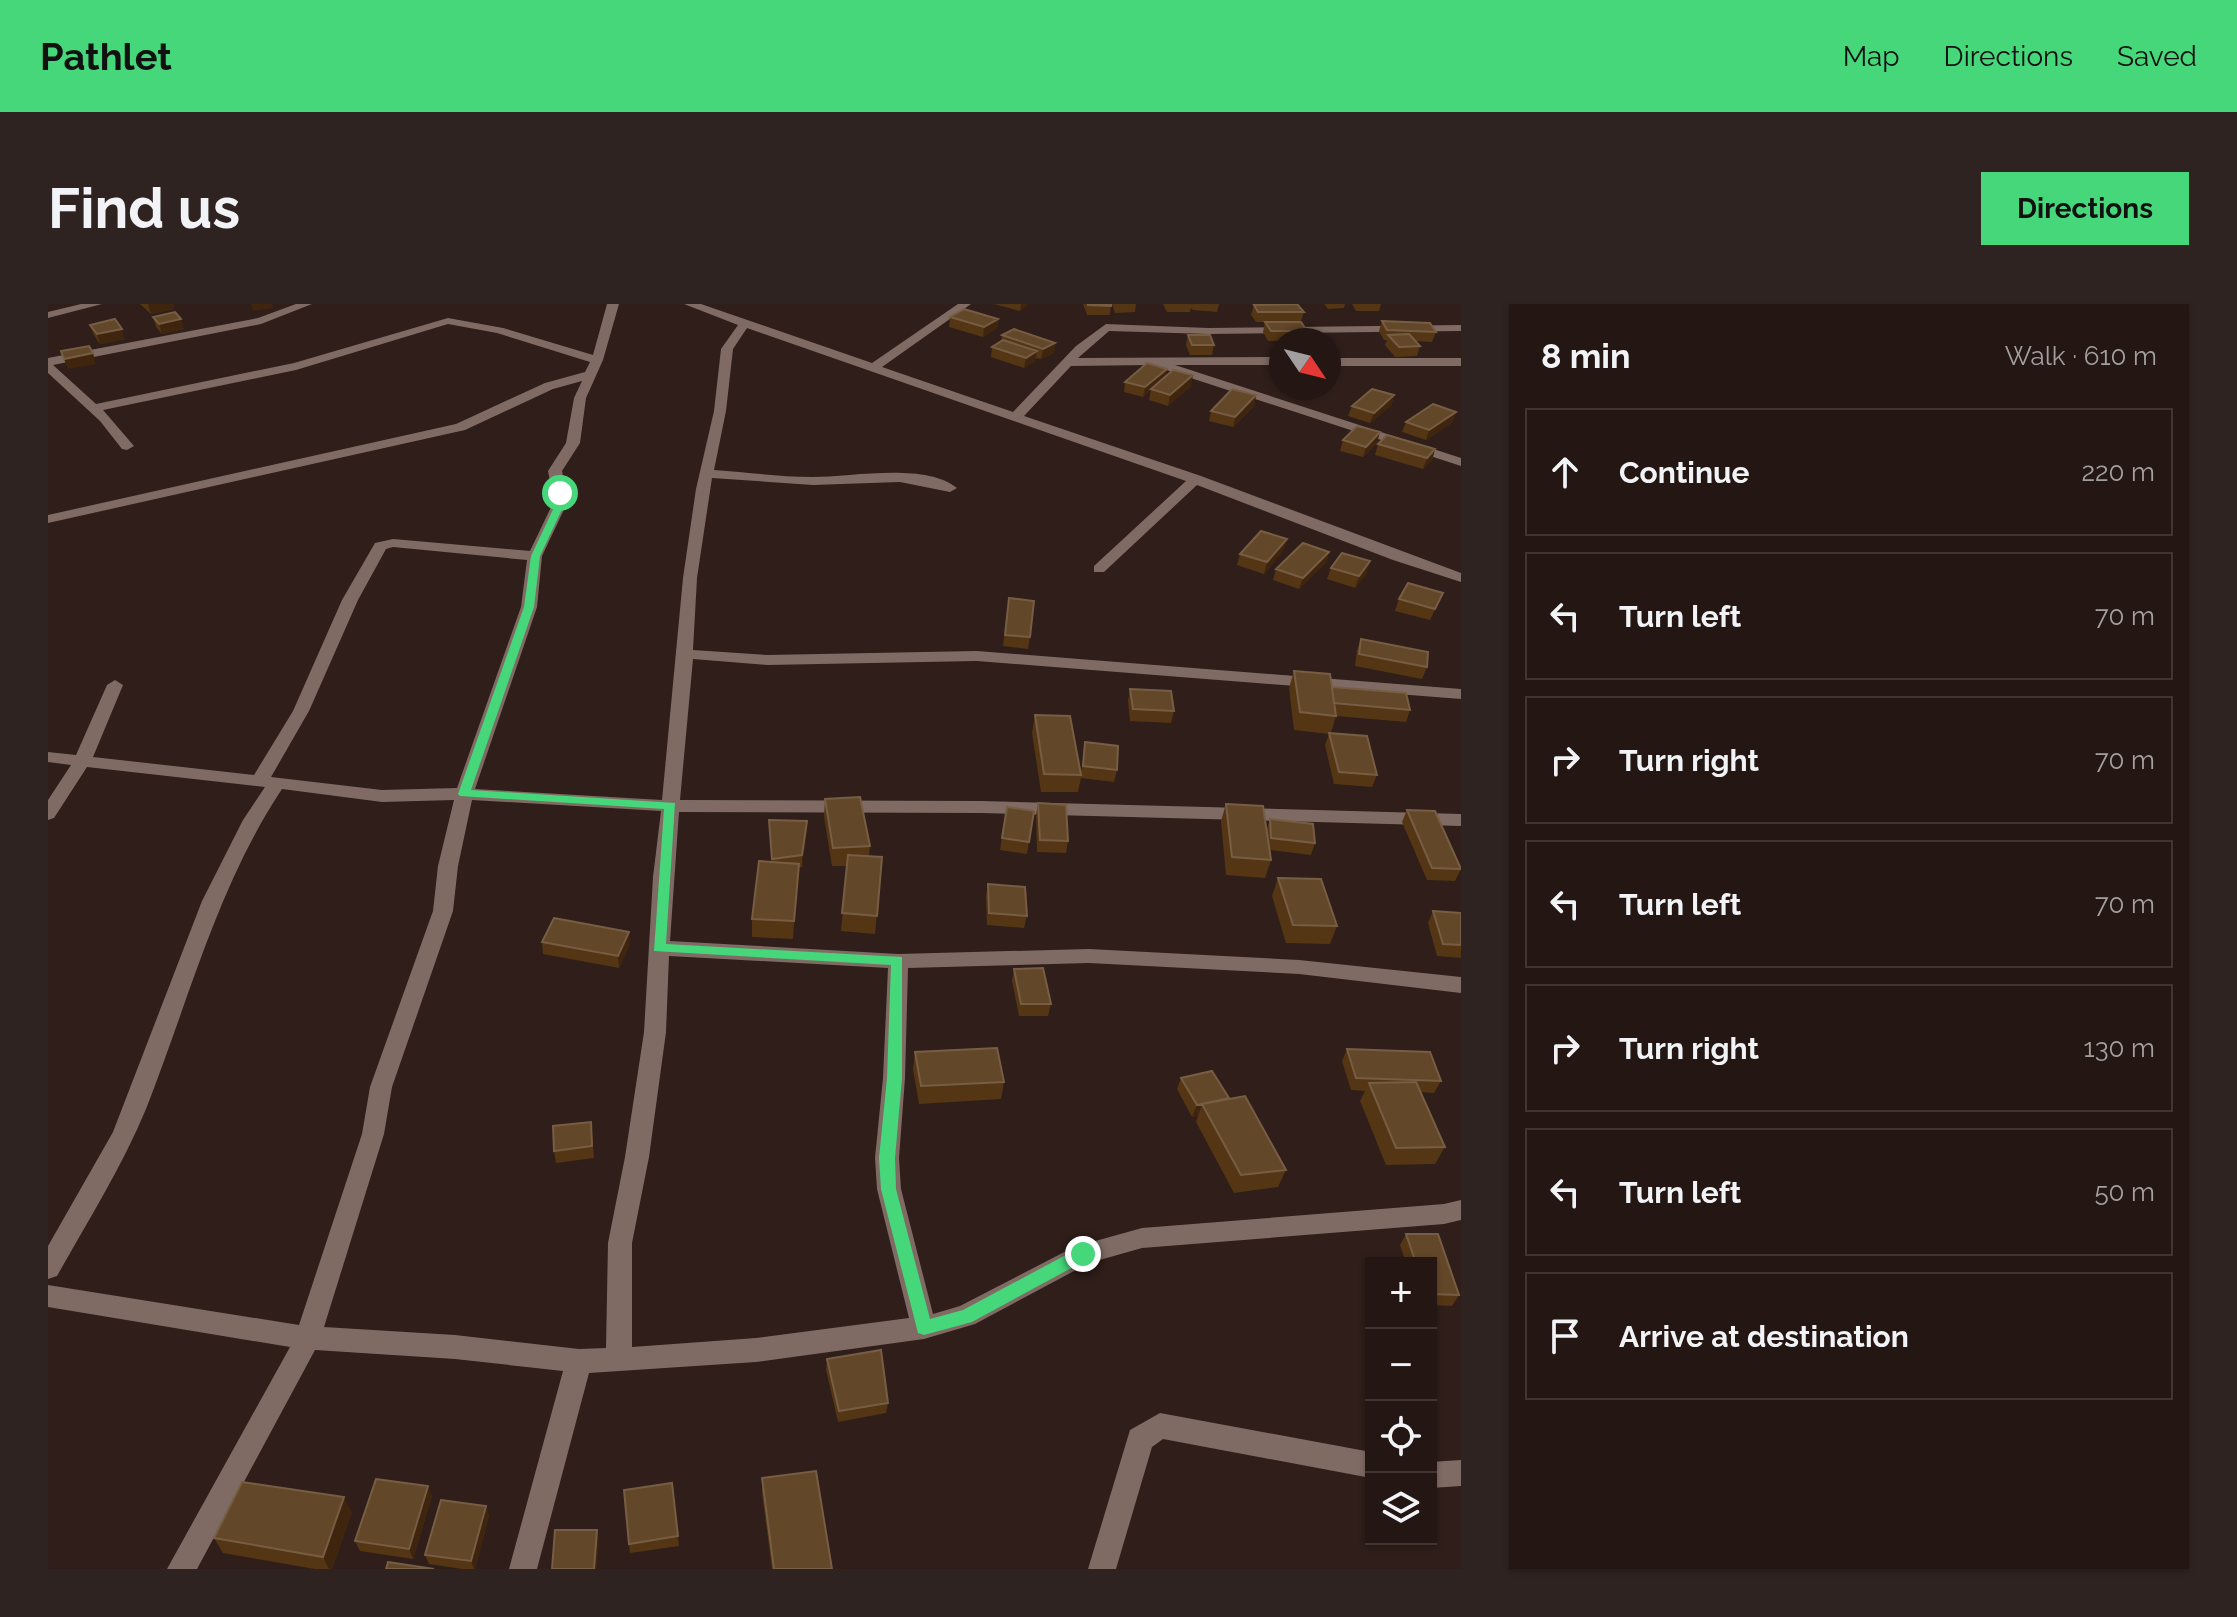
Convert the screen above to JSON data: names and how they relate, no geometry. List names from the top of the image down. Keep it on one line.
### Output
{"north":"bottom right","page":{"header":"Pathlet","nav":["Map","Directions","Saved"],"buttons":"Directions","title":"Find us","heading":["8 min","Walk · 610 m"],"list":[["Continue","220 m"],["Turn left","70 m"],["Turn right","70 m"],["Turn left","70 m"],["Turn right","130 m"],["Turn left","50 m"],"Arrive at destination"],"map_buttons":["+","−"]}}
